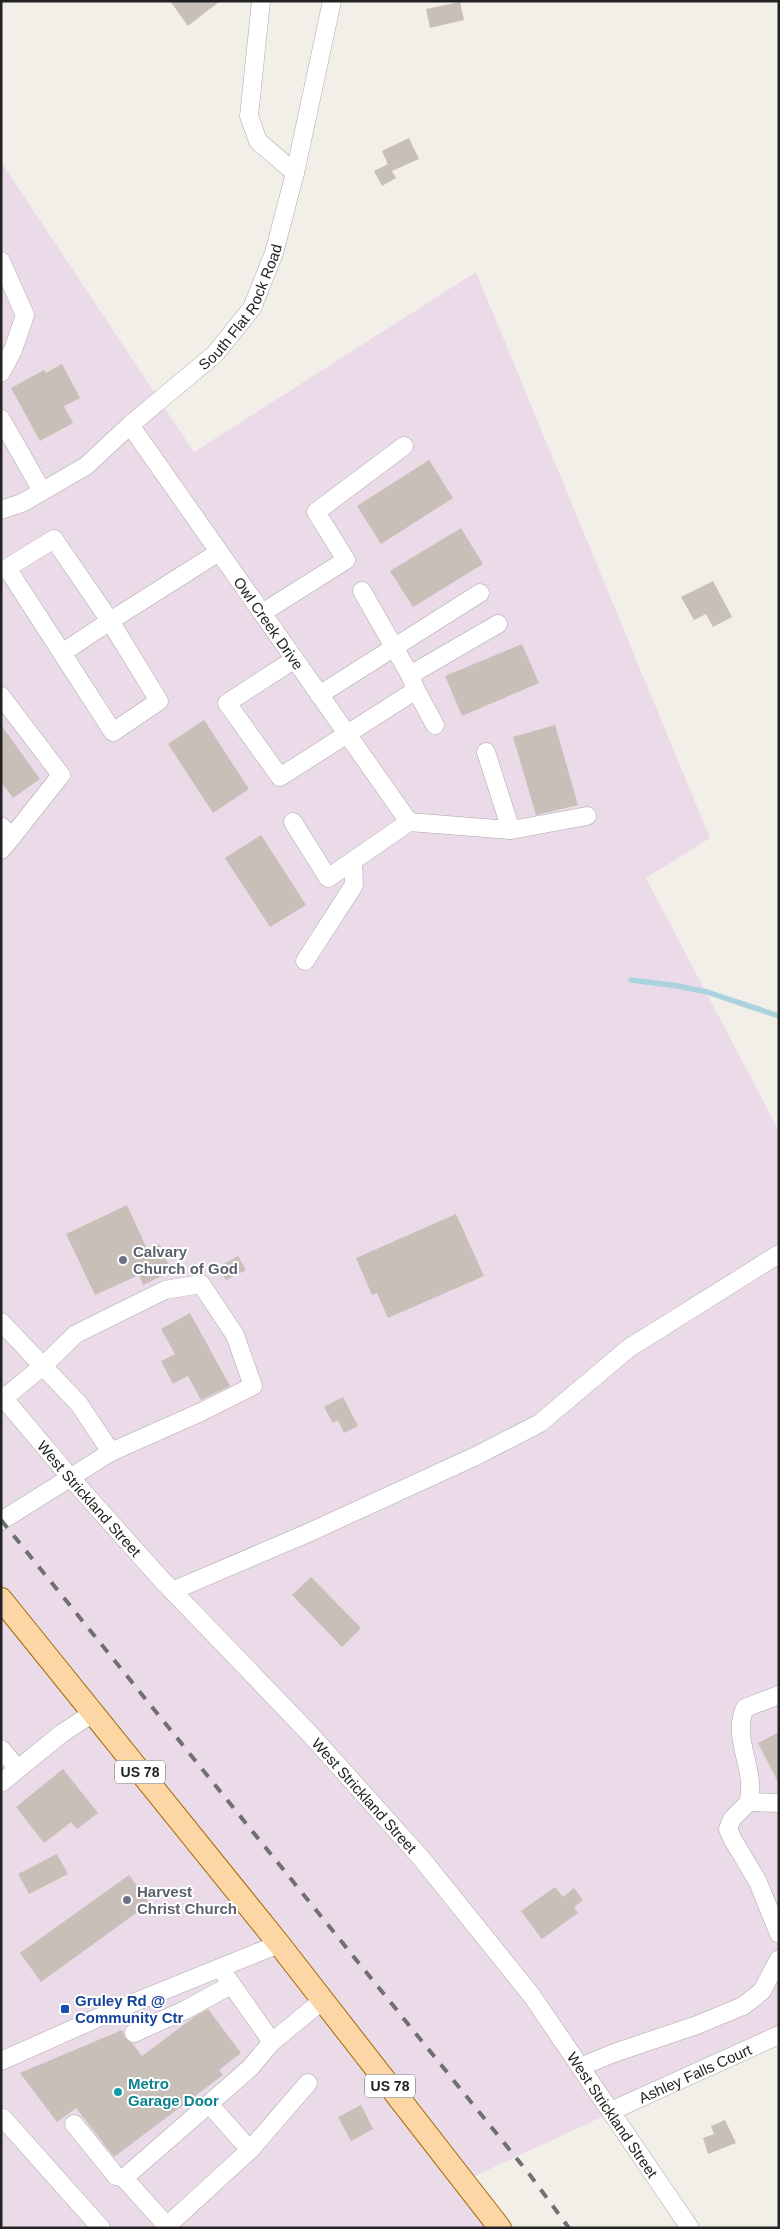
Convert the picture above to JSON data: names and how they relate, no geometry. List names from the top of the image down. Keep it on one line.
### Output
{"streets":{"main road":["US 78"],"street":["South Flat Rock Road","Owl Creek Drive","West Strickland Street","Ashley Falls Court"]},"crossings":[["South Flat Rock Road","Owl Creek Drive"],["West Strickland Street","Ashley Falls Court"]],"places":{"other":["Calvary Church of God","Harvest Christ Church","Metro Garage Door"],"transit":["Gruley Rd @ Community Ctr"]}}
